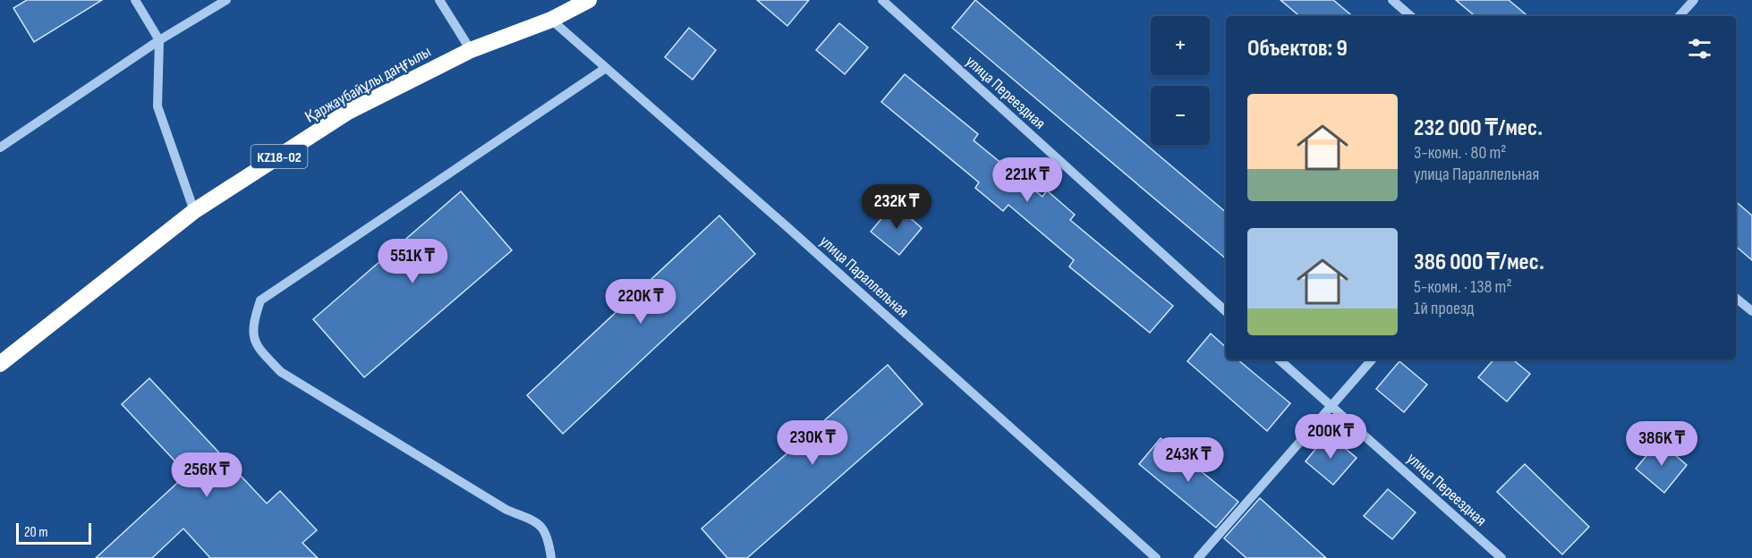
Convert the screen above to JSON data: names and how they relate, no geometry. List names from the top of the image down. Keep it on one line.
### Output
{"streets":{"highway":["Қаржаубайұлы даңғылы","KZ18-02"],"street":["улица Переездная","улица Параллельная"]},"crossings":[["Қаржаубайұлы даңғылы","улица Параллельная"]],"scale_bar":"20 m","page":{"map_buttons":["+","−"],"heading":"Объектов: 9","list":[{"name":"232 000 ₸/мес.","note":"3-комн. · 80 m² · улица Параллельная"},{"name":"386 000 ₸/мес.","note":"5-комн. · 138 m² · 1й проезд"}],"price":["221K ₸","232K ₸","551K ₸","220K ₸","200K ₸","230K ₸","386K ₸","243K ₸","256K ₸"],"scale":"20 m"}}
